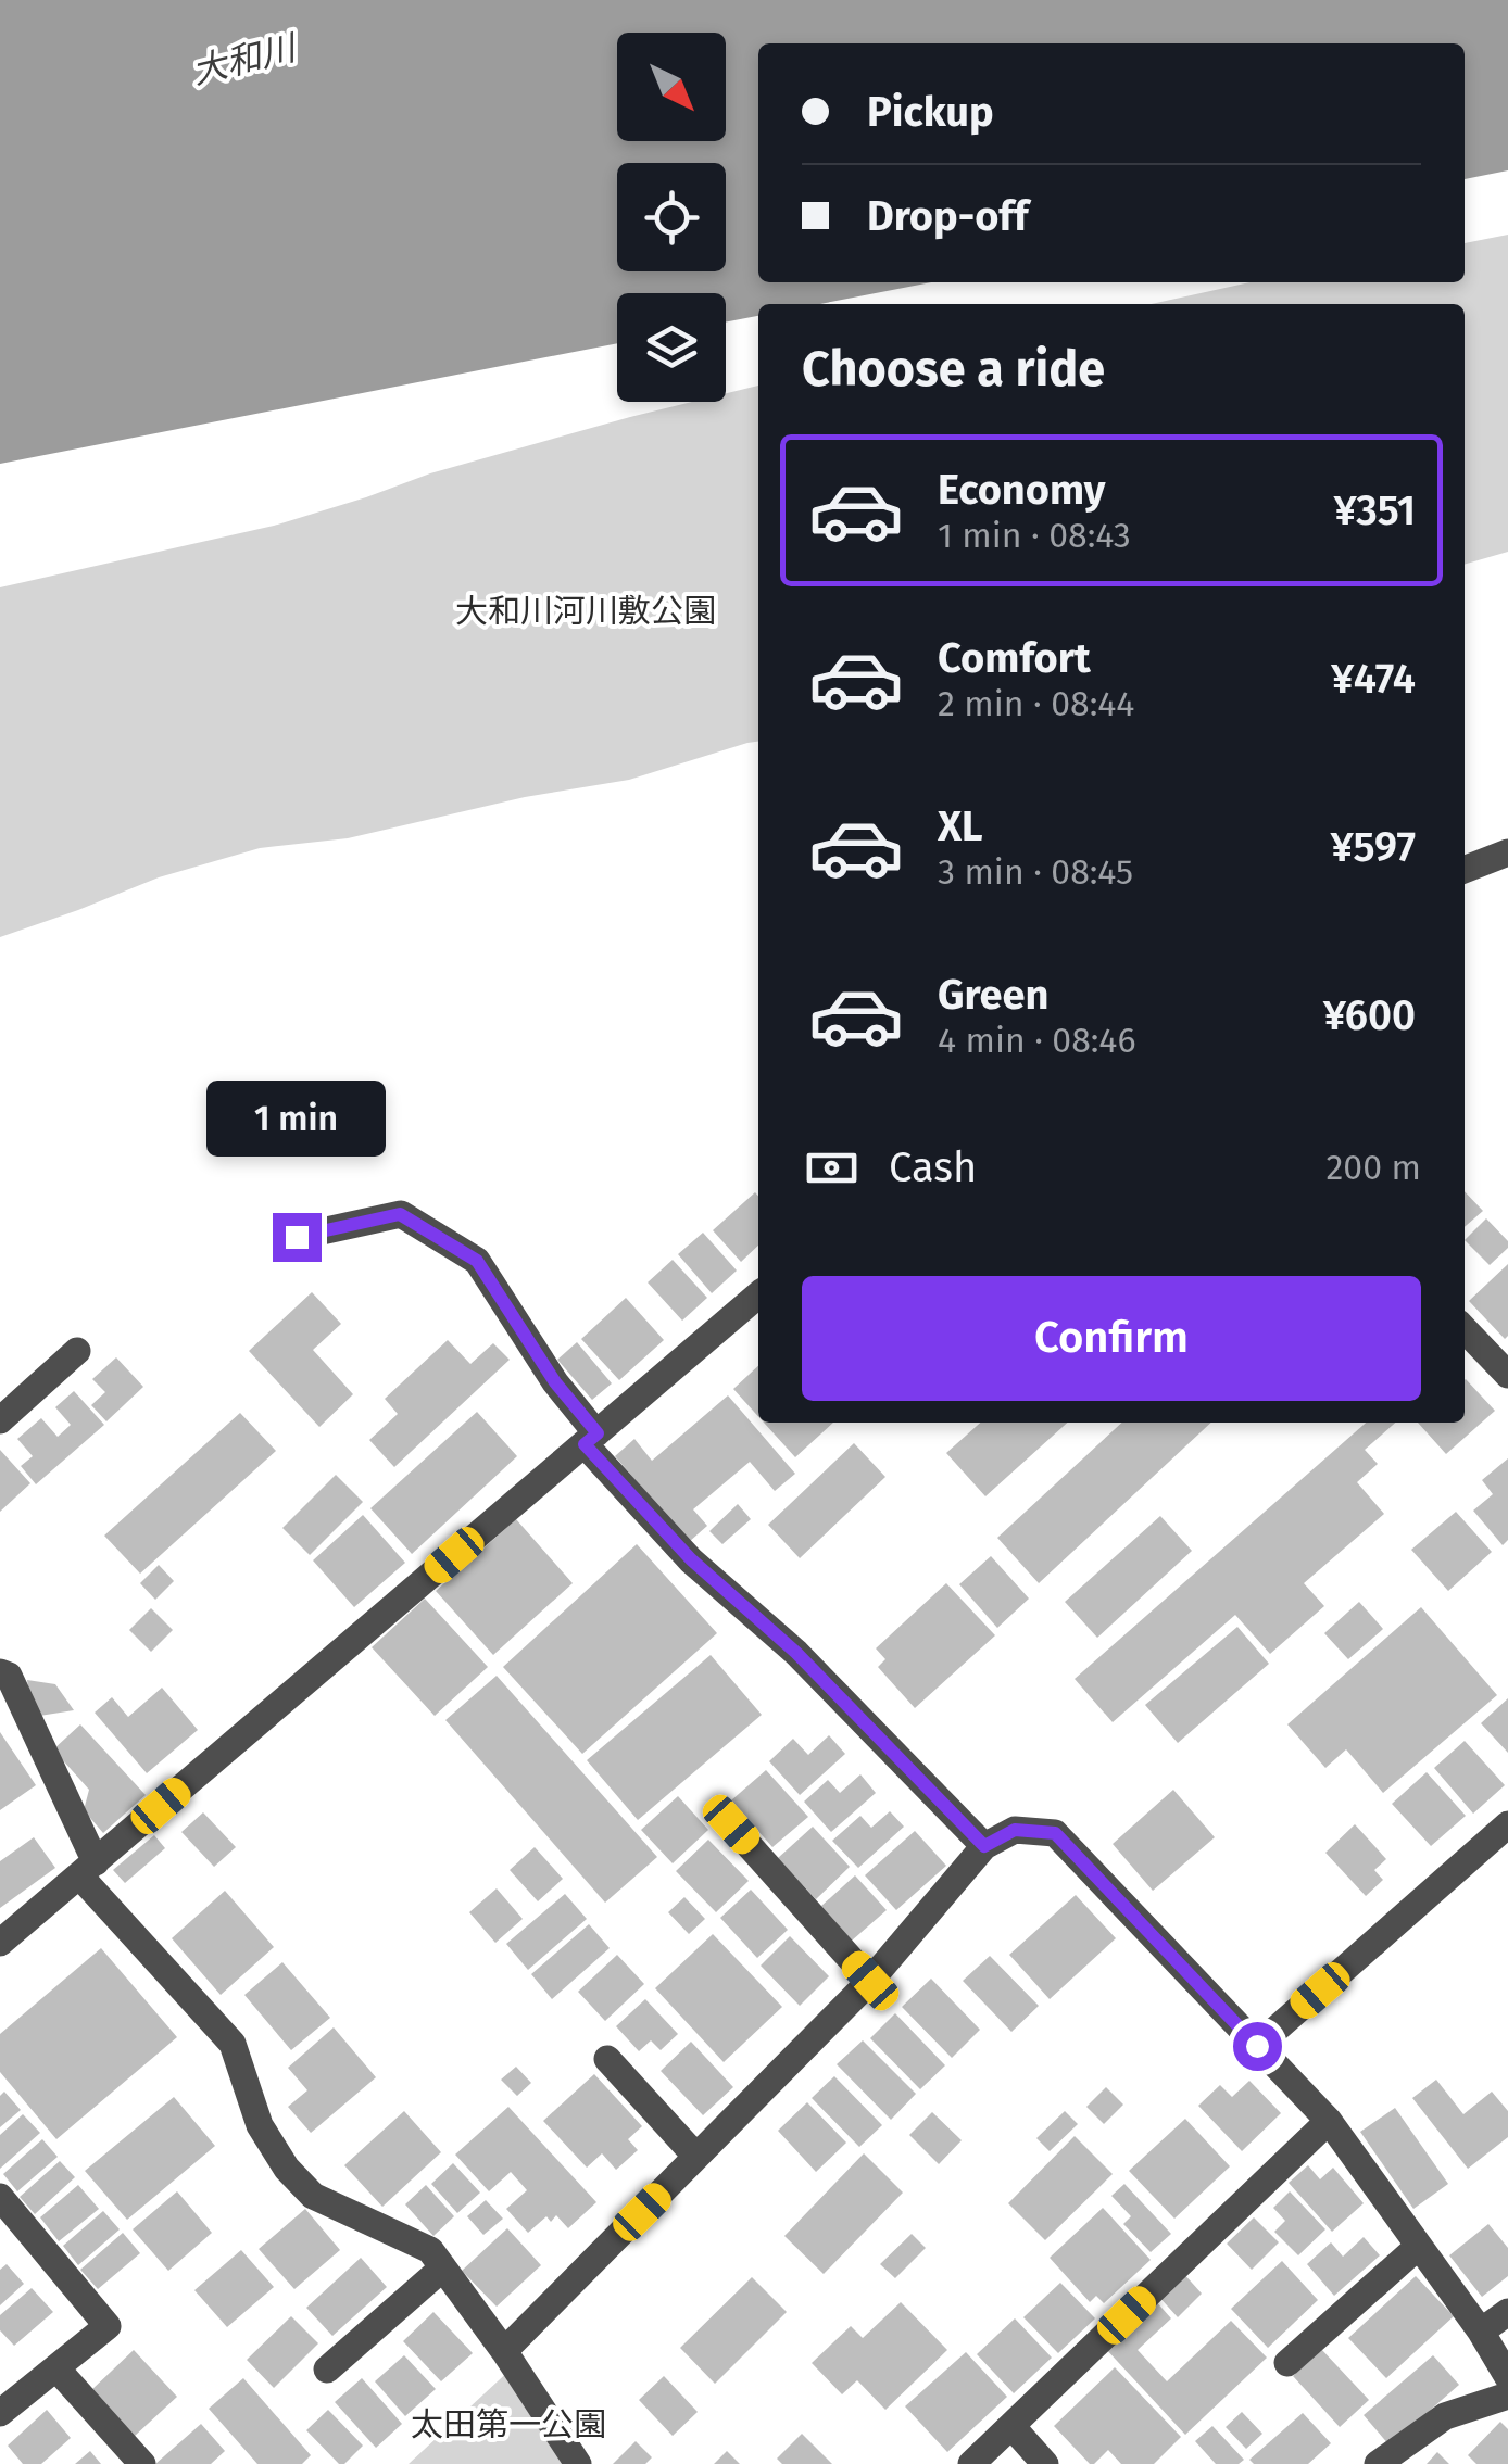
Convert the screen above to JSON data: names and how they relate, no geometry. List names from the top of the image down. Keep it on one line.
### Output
{"water":["大和川"],"parks":["大和川河川敷公園","太田第一公園"],"north":"bottom right","page":{"banner":["Pickup","Drop-off"],"heading":"Choose a ride","list":[{"name":"Economy","note":"1 min · 08:43","value":"¥351"},{"name":"Comfort","note":"2 min · 08:44","value":"¥474"},{"name":"XL","note":"3 min · 08:45","value":"¥597"},{"name":"Green","note":"4 min · 08:46","value":"¥600"}],"bubble":"1 min","pay":["Cash","200 m"],"buttons":"Confirm"}}
